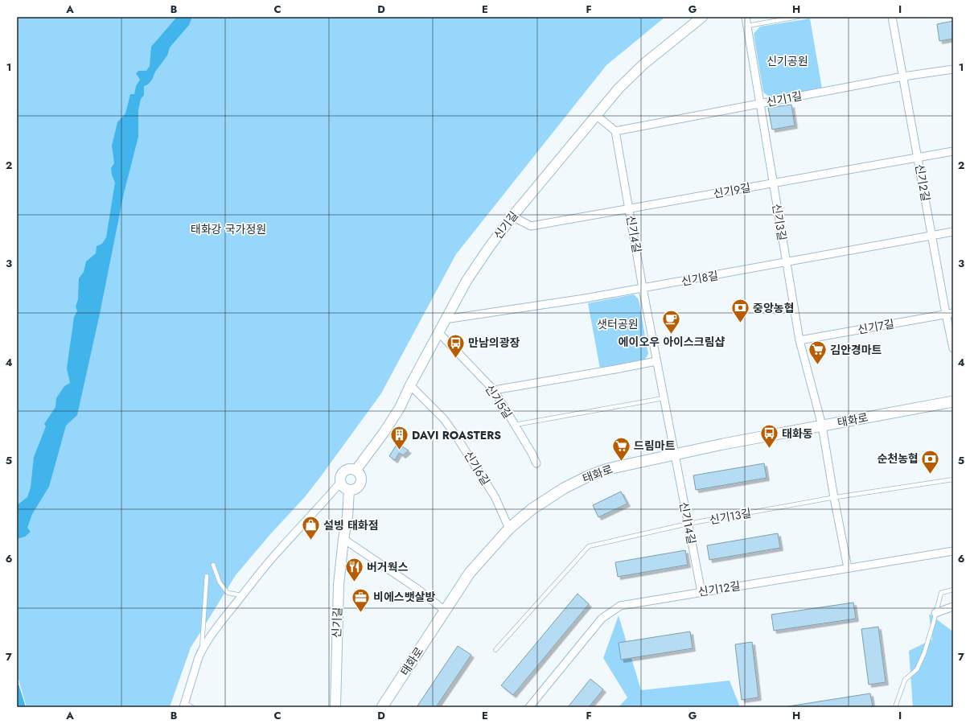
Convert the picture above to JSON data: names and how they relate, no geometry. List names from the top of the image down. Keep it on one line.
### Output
{"streets":{"main road":["태화로"],"street":["신기1길","신기2길","신기9길","신기3길","신기길","신기4길","신기8길","신기7길","신기5길","신기6길","신기14길","신기12길"],"lane":["신기13길"]},"crossings":[["신기1길","신기2길"],["신기1길","신기3길"],["신기1길","신기4길"],["신기2길","신기9길"],["신기2길","신기8길"],["신기2길","신기7길"],["신기9길","신기3길"],["신기9길","신기길"],["신기9길","신기4길"],["신기3길","신기8길"],["신기3길","신기7길"],["신기3길","태화로"],["신기3길","신기13길"],["신기3길","신기12길"],["신기길","신기8길"],["신기길","신기5길"],["신기길","신기6길"],["신기4길","신기8길"],["신기4길","태화로"],["신기4길","신기14길"],["태화로","신기6길"],["태화로","신기14길"],["신기13길","신기14길"],["신기14길","신기12길"]],"parks":["신기공원","태화강 국가정원","샛터공원"],"places":{"bank":["중앙농협","순천농협"],"cafe":["에이오우 아이스크림샵"],"bus stop":["만남의광장","태화동"],"supermarket":["김안경마트","드림마트"],"building":["DAVI ROASTERS"],"shop":["설빙 태화점"],"restaurant":["버거웍스"],"office":["비에스뱃살방"]},"grid":{"columns":["A","B","C","D","E","F","G","H","I"],"rows":["1","2","3","4","5","6","7"]}}
